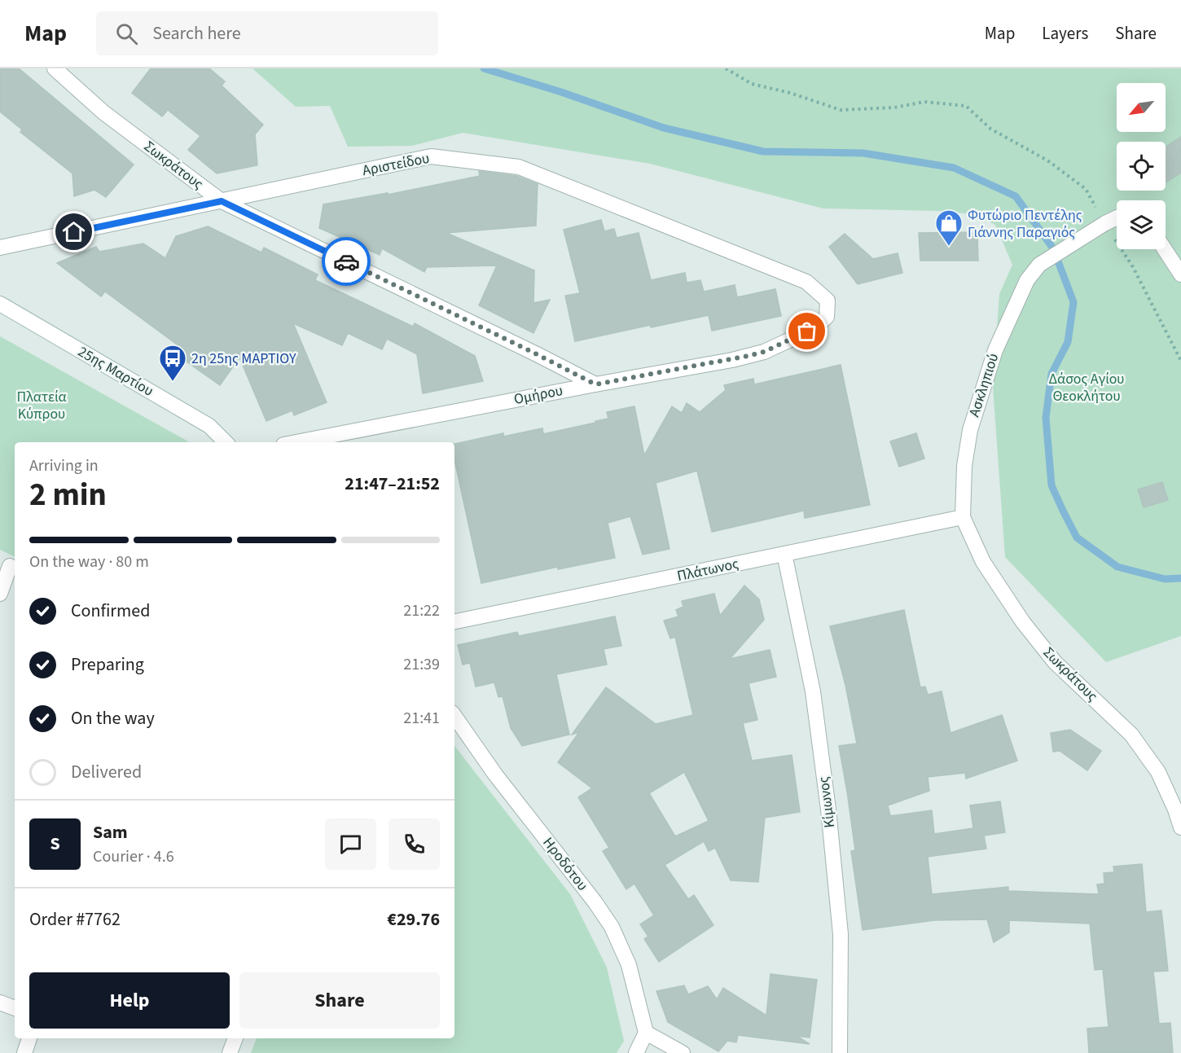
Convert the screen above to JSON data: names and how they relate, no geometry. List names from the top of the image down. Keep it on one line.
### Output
{"streets":{"street":["Αριστείδου","Σωκράτους","25ης Μαρτίου","Ασκληπιού","Ομήρου","Πλάτωνος","Κίμωνος","Ηροδότου"]},"crossings":[["Αριστείδου","Σωκράτους"],["Αριστείδου","Ομήρου"],["Σωκράτους","Ασκληπιού"],["Σωκράτους","Ομήρου"],["Σωκράτους","Πλάτωνος"],["Ασκληπιού","Πλάτωνος"],["Πλάτωνος","Κίμωνος"]],"parks":["Δάσος Αγίου Θεοκλήτου","Πλατεία Κύπρου"],"places":{"shop":["Φυτώριο Πεντέλης Γιάννης Παραγιός"],"bus stop":["2η 25ης ΜΑΡΤΙΟΥ"]},"north":"bottom left","page":{"header":"Map","search":"Search here","nav":["Map","Layers","Share"],"heading":["2 min","Arriving in","21:47–21:52"],"panel":["Sam","Courier · 4.6","Order #7762","€29.76"],"bar":"On the way · 80 m","list":[["Confirmed","21:22"],["Preparing","21:39"],["On the way","21:41"],"Delivered"],"round":"S","buttons":["Help","Share"]}}
